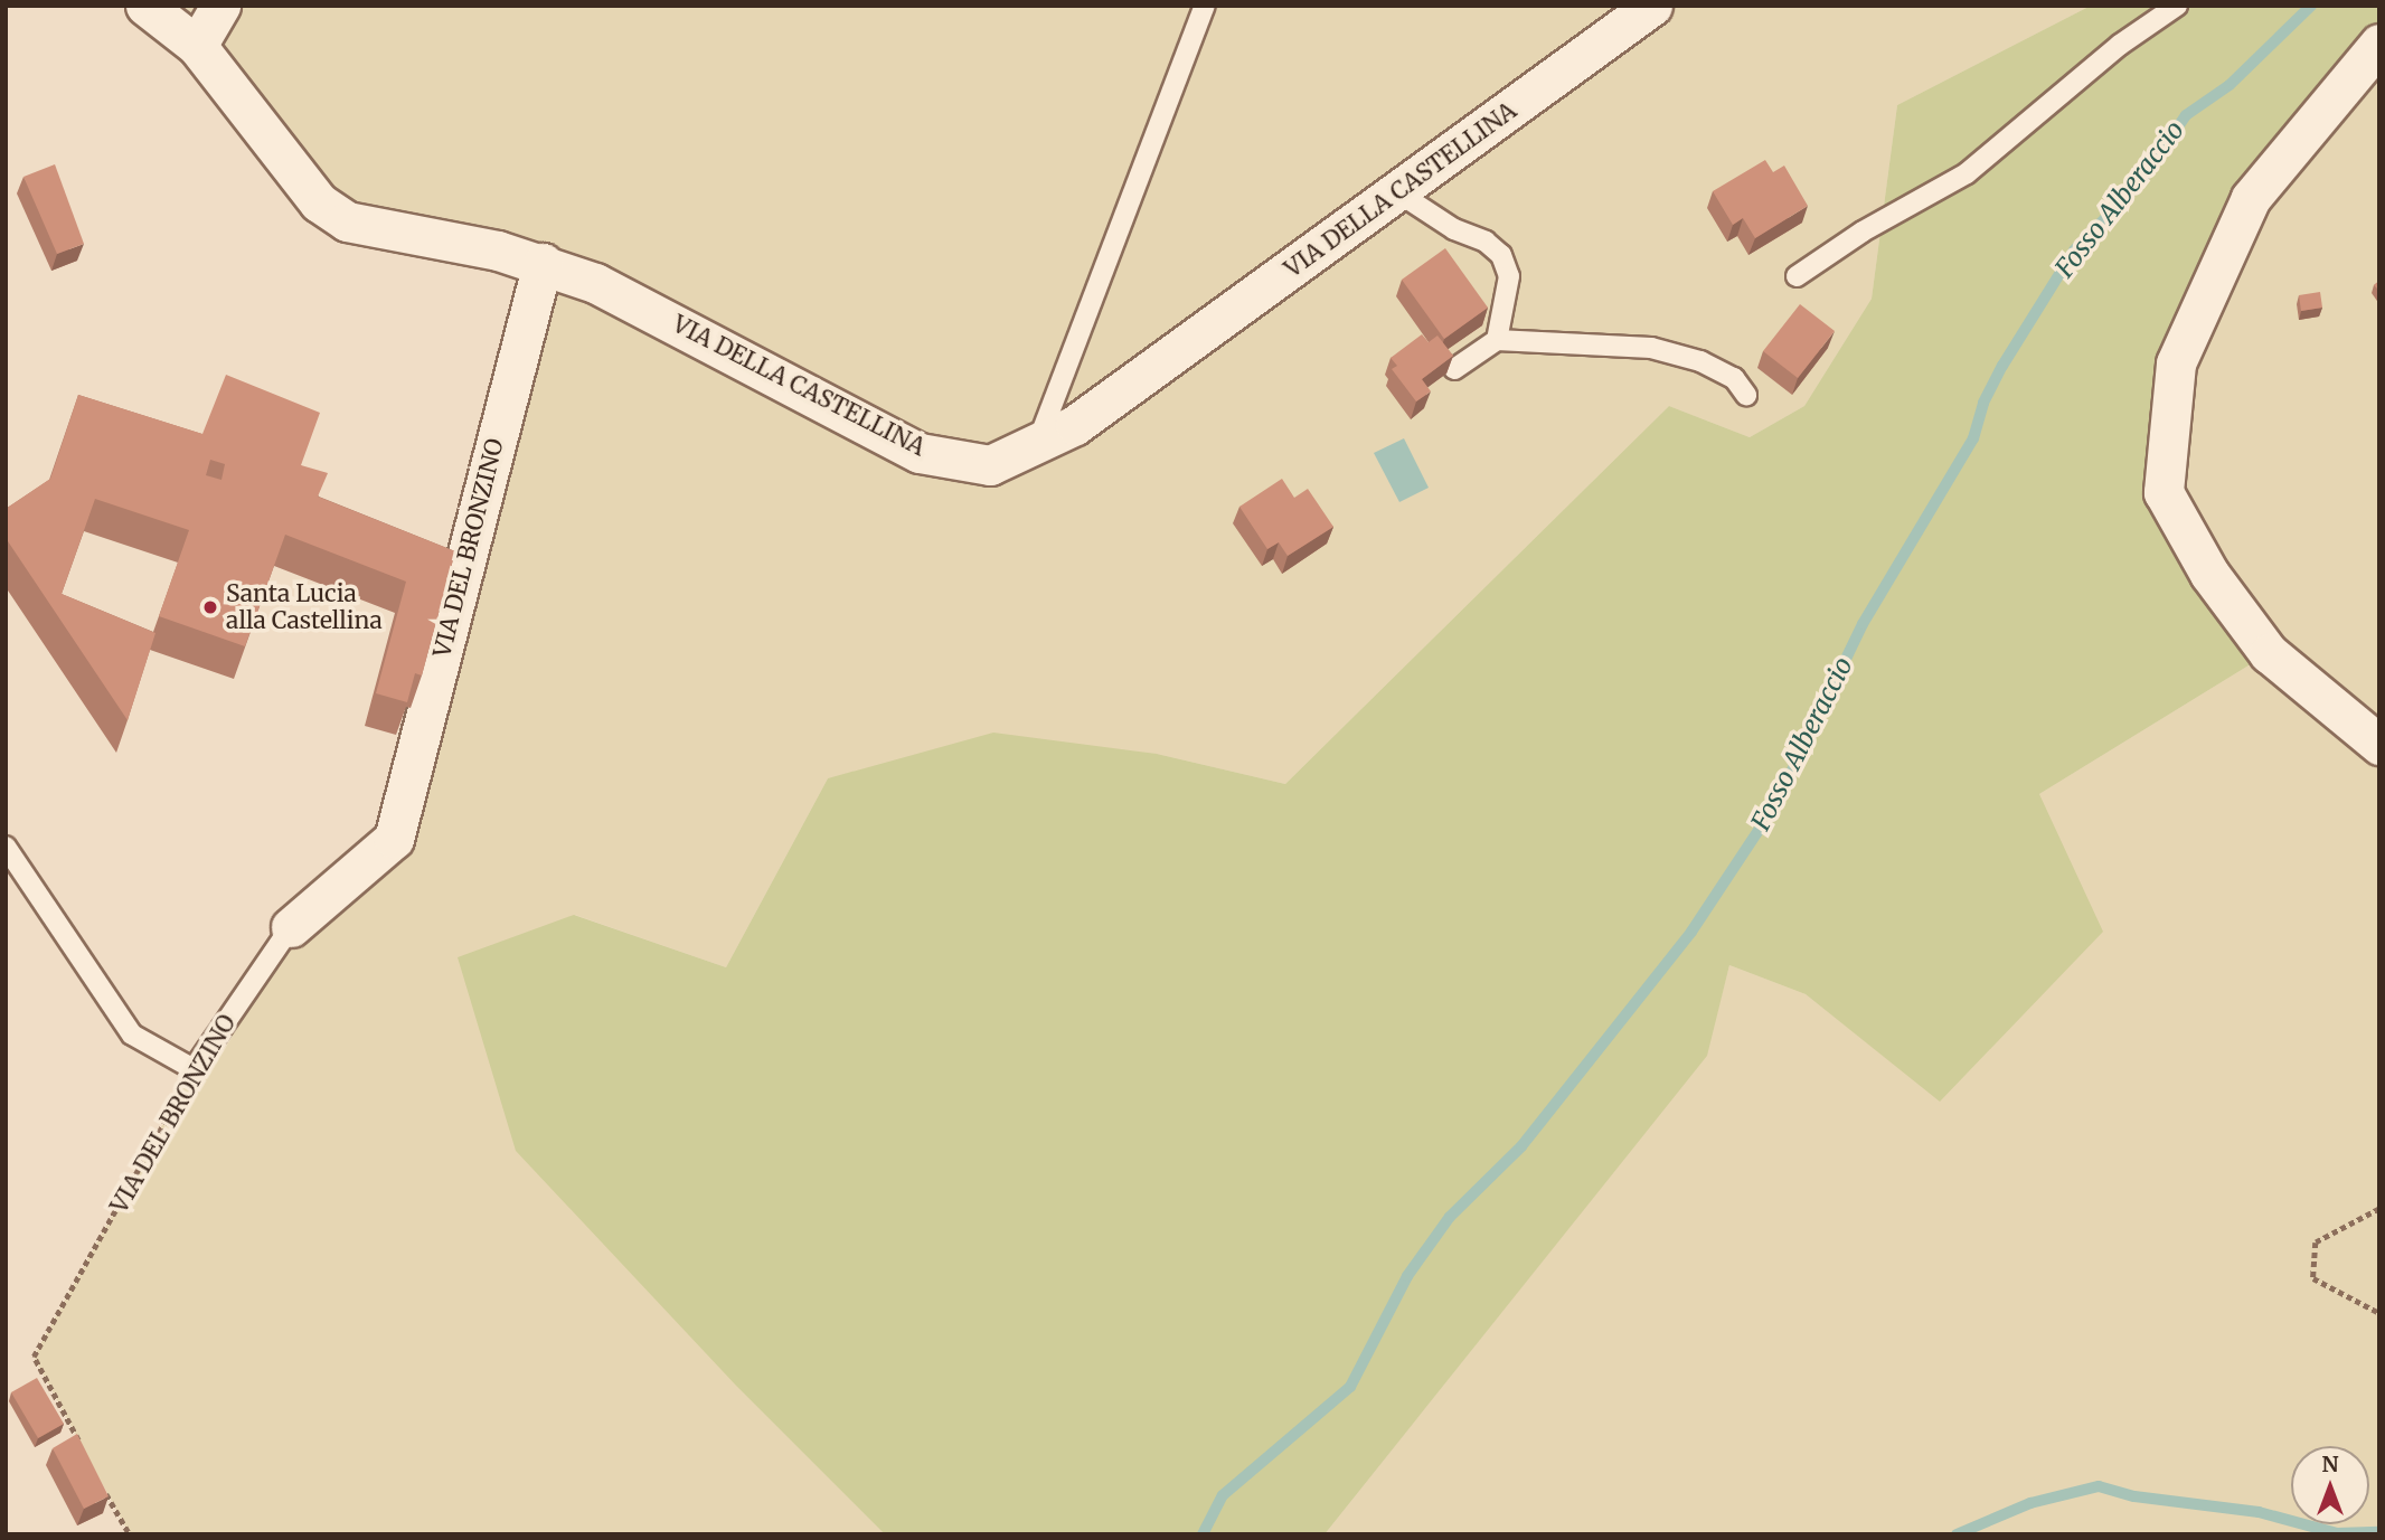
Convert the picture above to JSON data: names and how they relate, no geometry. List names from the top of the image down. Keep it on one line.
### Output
{"streets":{"street":["VIA DELLA CASTELLINA","VIA DEL BRONZINO"]},"crossings":[["VIA DELLA CASTELLINA","VIA DEL BRONZINO"]],"water":["Fosso Alberaccio"],"places":["Santa Lucia alla Castellina"],"north":"top"}
